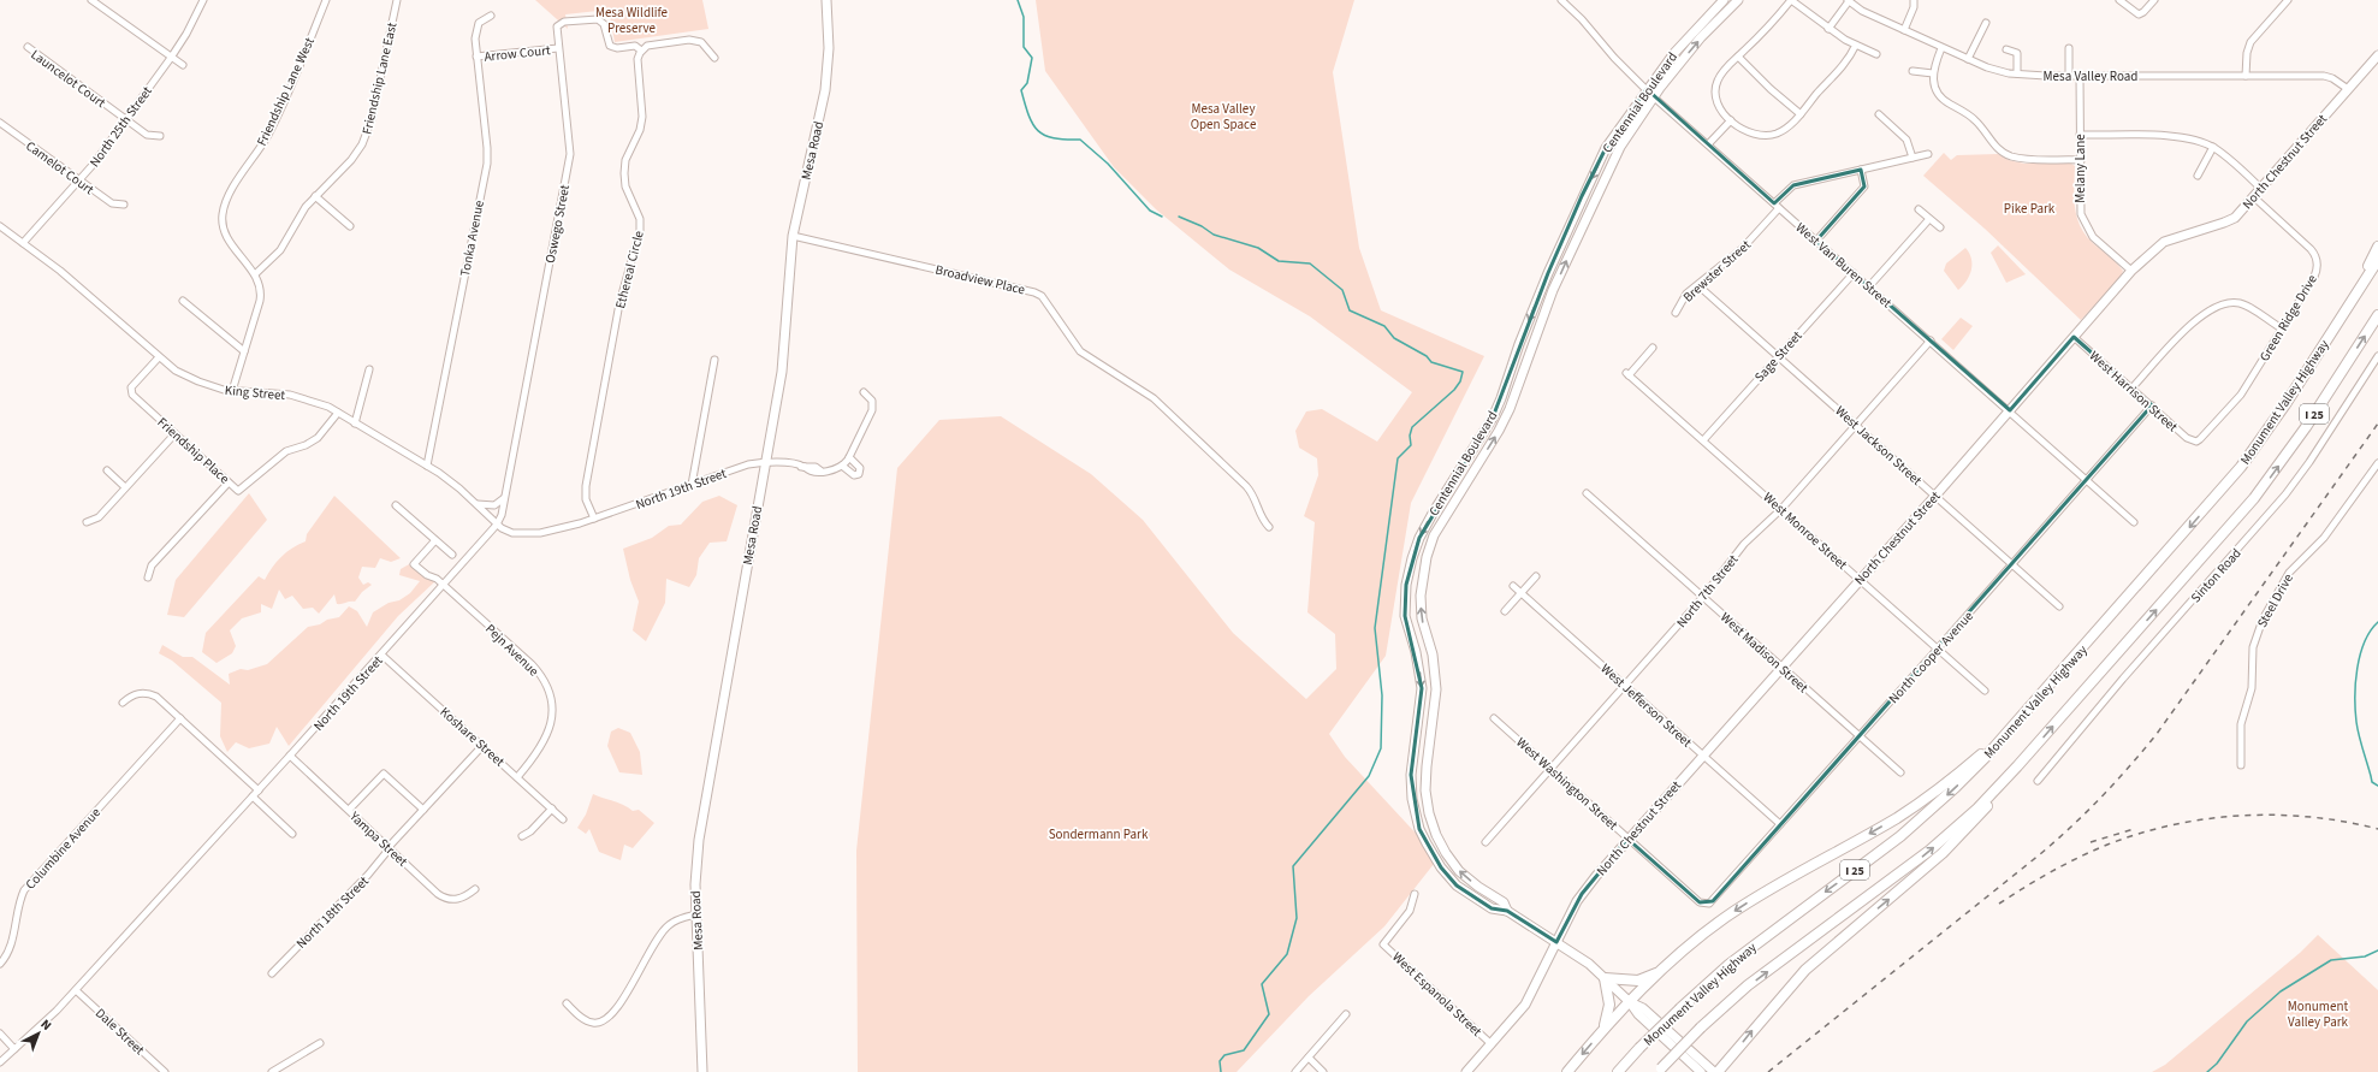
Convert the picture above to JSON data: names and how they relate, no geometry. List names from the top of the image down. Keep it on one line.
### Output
{"streets":{"highway":["Monument Valley Highway","I 25"],"main road":["Centennial Boulevard","Mesa Road","North Chestnut Street"],"street":["Arrow Court","Mesa Valley Road","Launcelot Court","Friendship Lane East","Friendship Lane West","North 25th Street","Camelot Court","Melany Lane","Oswego Street","Tonka Avenue","West Van Buren Street","Ethereal Circle","Brewster Street","Broadview Place","Green Ridge Drive","Sage Street","West Harrison Street","King Street","West Jackson Street","Friendship Place","North 19th Street","West Monroe Street","Sinton Road","North 7th Street","Steel Drive","Pejn Avenue","West Madison Street","North Cooper Avenue","West Jefferson Street","Koshare Street","West Washington Street","Yampa Street","Columbine Avenue","North 18th Street","West Espanola Street","Dale Street"]},"crossings":[["Arrow Court","Oswego Street"],["Arrow Court","Tonka Avenue"],["Mesa Valley Road","North Chestnut Street"],["Mesa Valley Road","Melany Lane"],["Launcelot Court","North 25th Street"],["Friendship Lane East","Friendship Lane West"],["Friendship Lane West","King Street"],["Centennial Boulevard","North Chestnut Street"],["Centennial Boulevard","West Van Buren Street"],["North 25th Street","Camelot Court"],["North 25th Street","King Street"],["Mesa Road","Broadview Place"],["Mesa Road","North 19th Street"],["North Chestnut Street","Melany Lane"],["North Chestnut Street","West Van Buren Street"],["North Chestnut Street","Green Ridge Drive"],["North Chestnut Street","West Harrison Street"],["North Chestnut Street","West Jackson Street"],["North Chestnut Street","West Monroe Street"],["North Chestnut Street","West Madison Street"],["North Chestnut Street","West Jefferson Street"],["North Chestnut Street","West Washington Street"],["North Chestnut Street","West Espanola Street"],["Oswego Street","Ethereal Circle"],["Oswego Street","King Street"],["Oswego Street","North 19th Street"],["Tonka Avenue","King Street"],["West Van Buren Street","Brewster Street"],["West Van Buren Street","Sage Street"],["West Van Buren Street","North 7th Street"],["West Van Buren Street","North Cooper Avenue"],["Ethereal Circle","North 19th Street"],["Brewster Street","West Jackson Street"],["Green Ridge Drive","West Harrison Street"],["Sage Street","West Jackson Street"],["Sage Street","West Monroe Street"],["West Harrison Street","North Cooper Avenue"],["King Street","Friendship Place"],["King Street","North 19th Street"],["West Jackson Street","North 7th Street"],["West Jackson Street","North Cooper Avenue"],["North 19th Street","Pejn Avenue"],["North 19th Street","Koshare Street"],["North 19th Street","Yampa Street"],["North 19th Street","Dale Street"],["West Monroe Street","North 7th Street"],["West Monroe Street","North Cooper Avenue"],["North 7th Street","West Madison Street"],["North 7th Street","West Jefferson Street"],["North 7th Street","West Washington Street"],["Pejn Avenue","Koshare Street"],["West Madison Street","North Cooper Avenue"],["North Cooper Avenue","West Jefferson Street"],["North Cooper Avenue","West Washington Street"],["Koshare Street","North 18th Street"],["Yampa Street","North 18th Street"]],"parks":["Mesa Wildlife Preserve","Mesa Valley Open Space","Pike Park","Sondermann Park","Monument Valley Park"],"north":"top right"}
